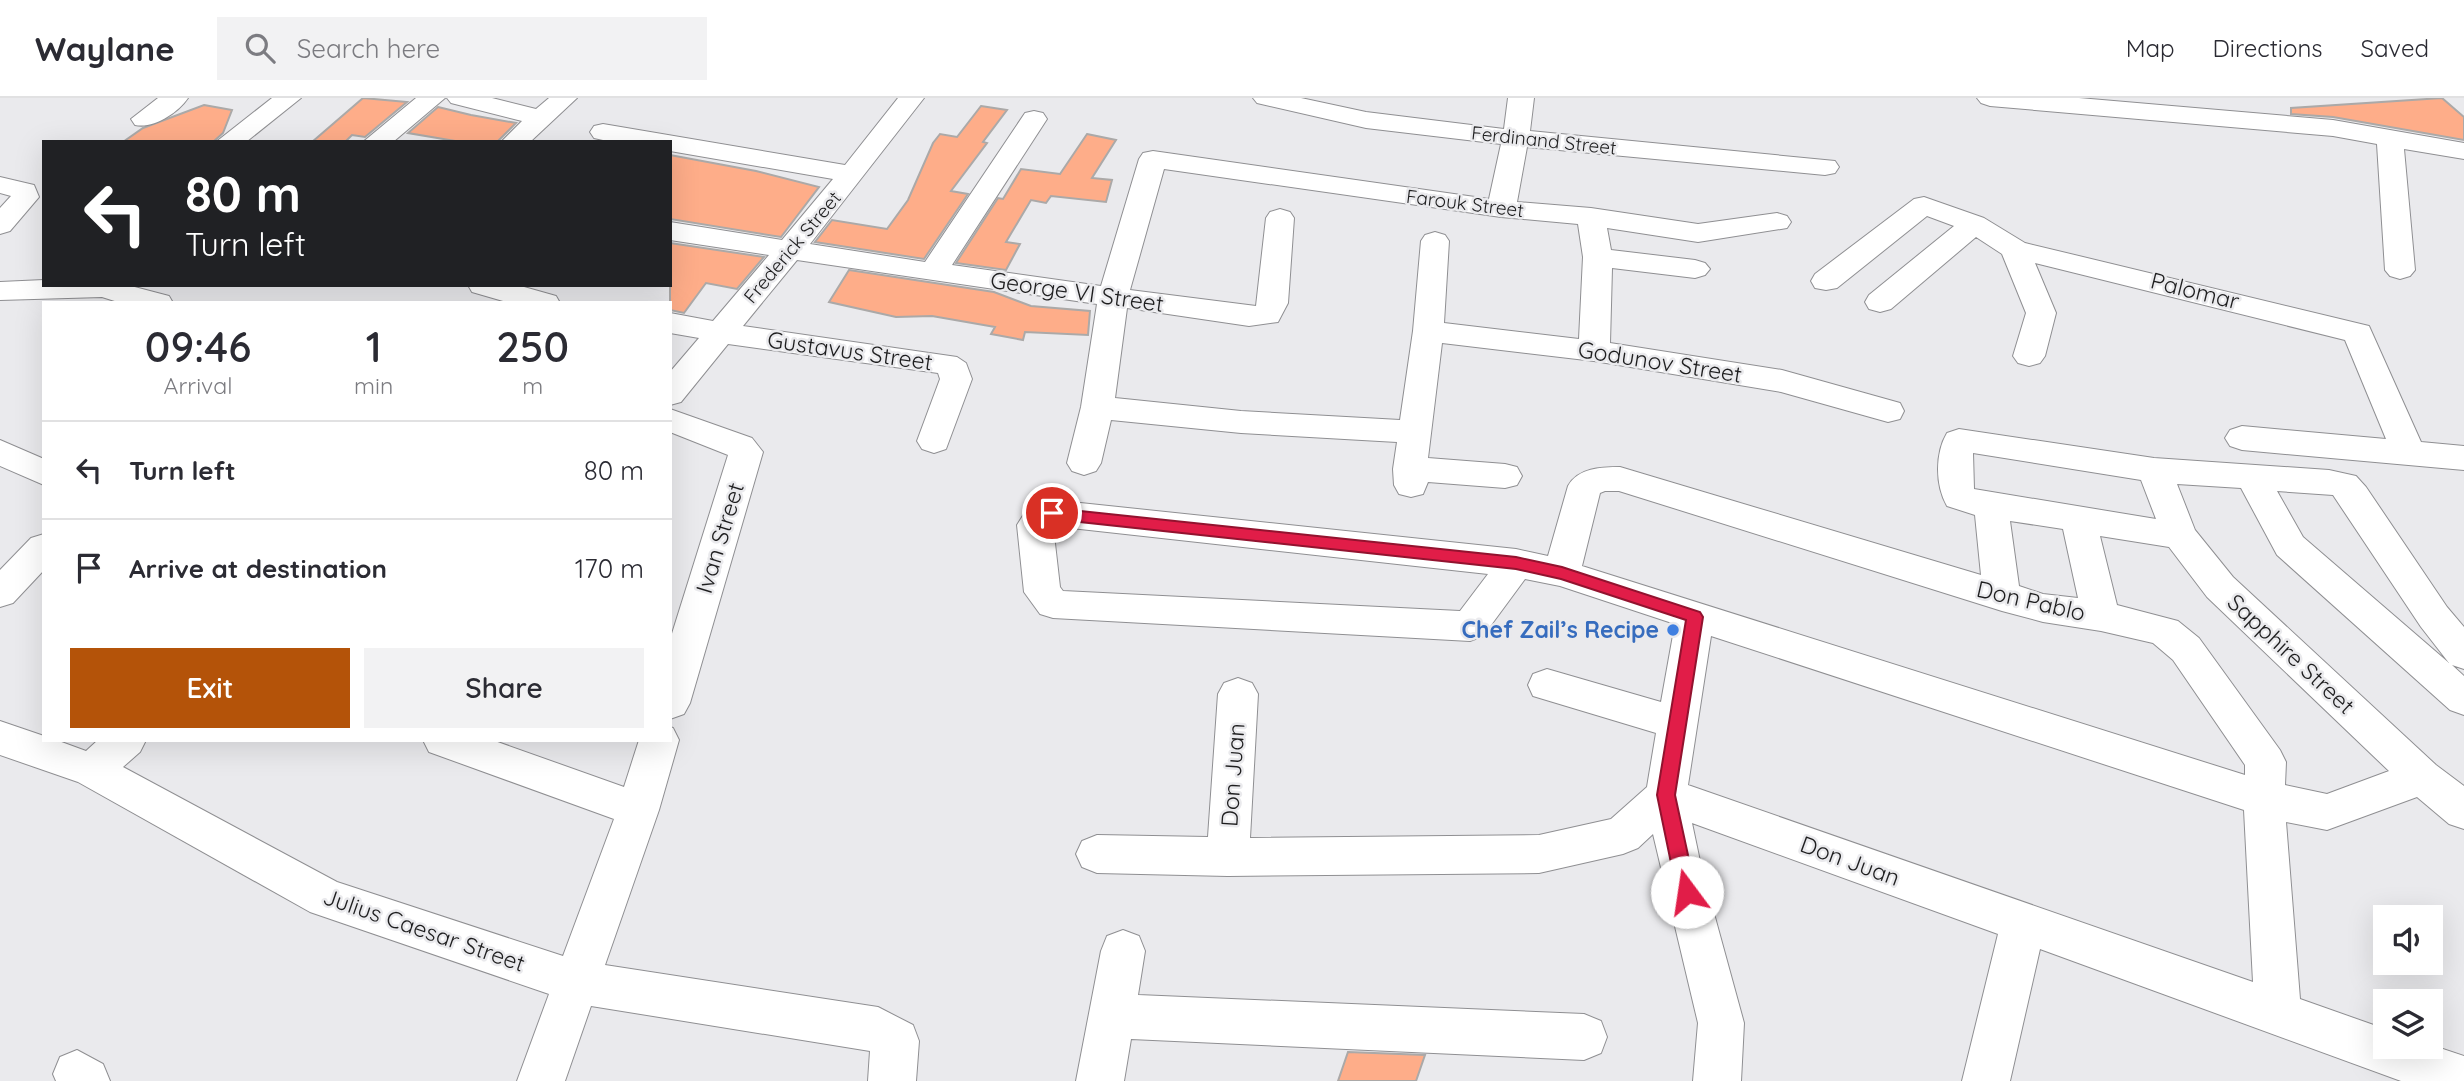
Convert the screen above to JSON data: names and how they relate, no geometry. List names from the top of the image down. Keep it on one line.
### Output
{"streets":{"street":["Ferdinand Street","Farouk Street","Frederick Street","Palomar","George VI Street","Gustavus Street","Godunov Street","Ivan Street","Don Pablo","Sapphire Street","Don Juan","Julius Caesar Street"]},"crossings":[["Farouk Street","George VI Street"],["Frederick Street","George VI Street"],["Frederick Street","Gustavus Street"],["Don Pablo","Don Juan"]],"places":["Chef Zail’s Recipe"],"page":{"header":"Waylane","search":"Search here","nav":["Map","Directions","Saved"],"turn":["80 m","Turn left"],"eta":["09:46","Arrival","1","min","250","m"],"list":[{"name":"Turn left","value":"80 m"},{"name":"Arrive at destination","value":"170 m"}],"buttons":["Exit","Share"]}}
